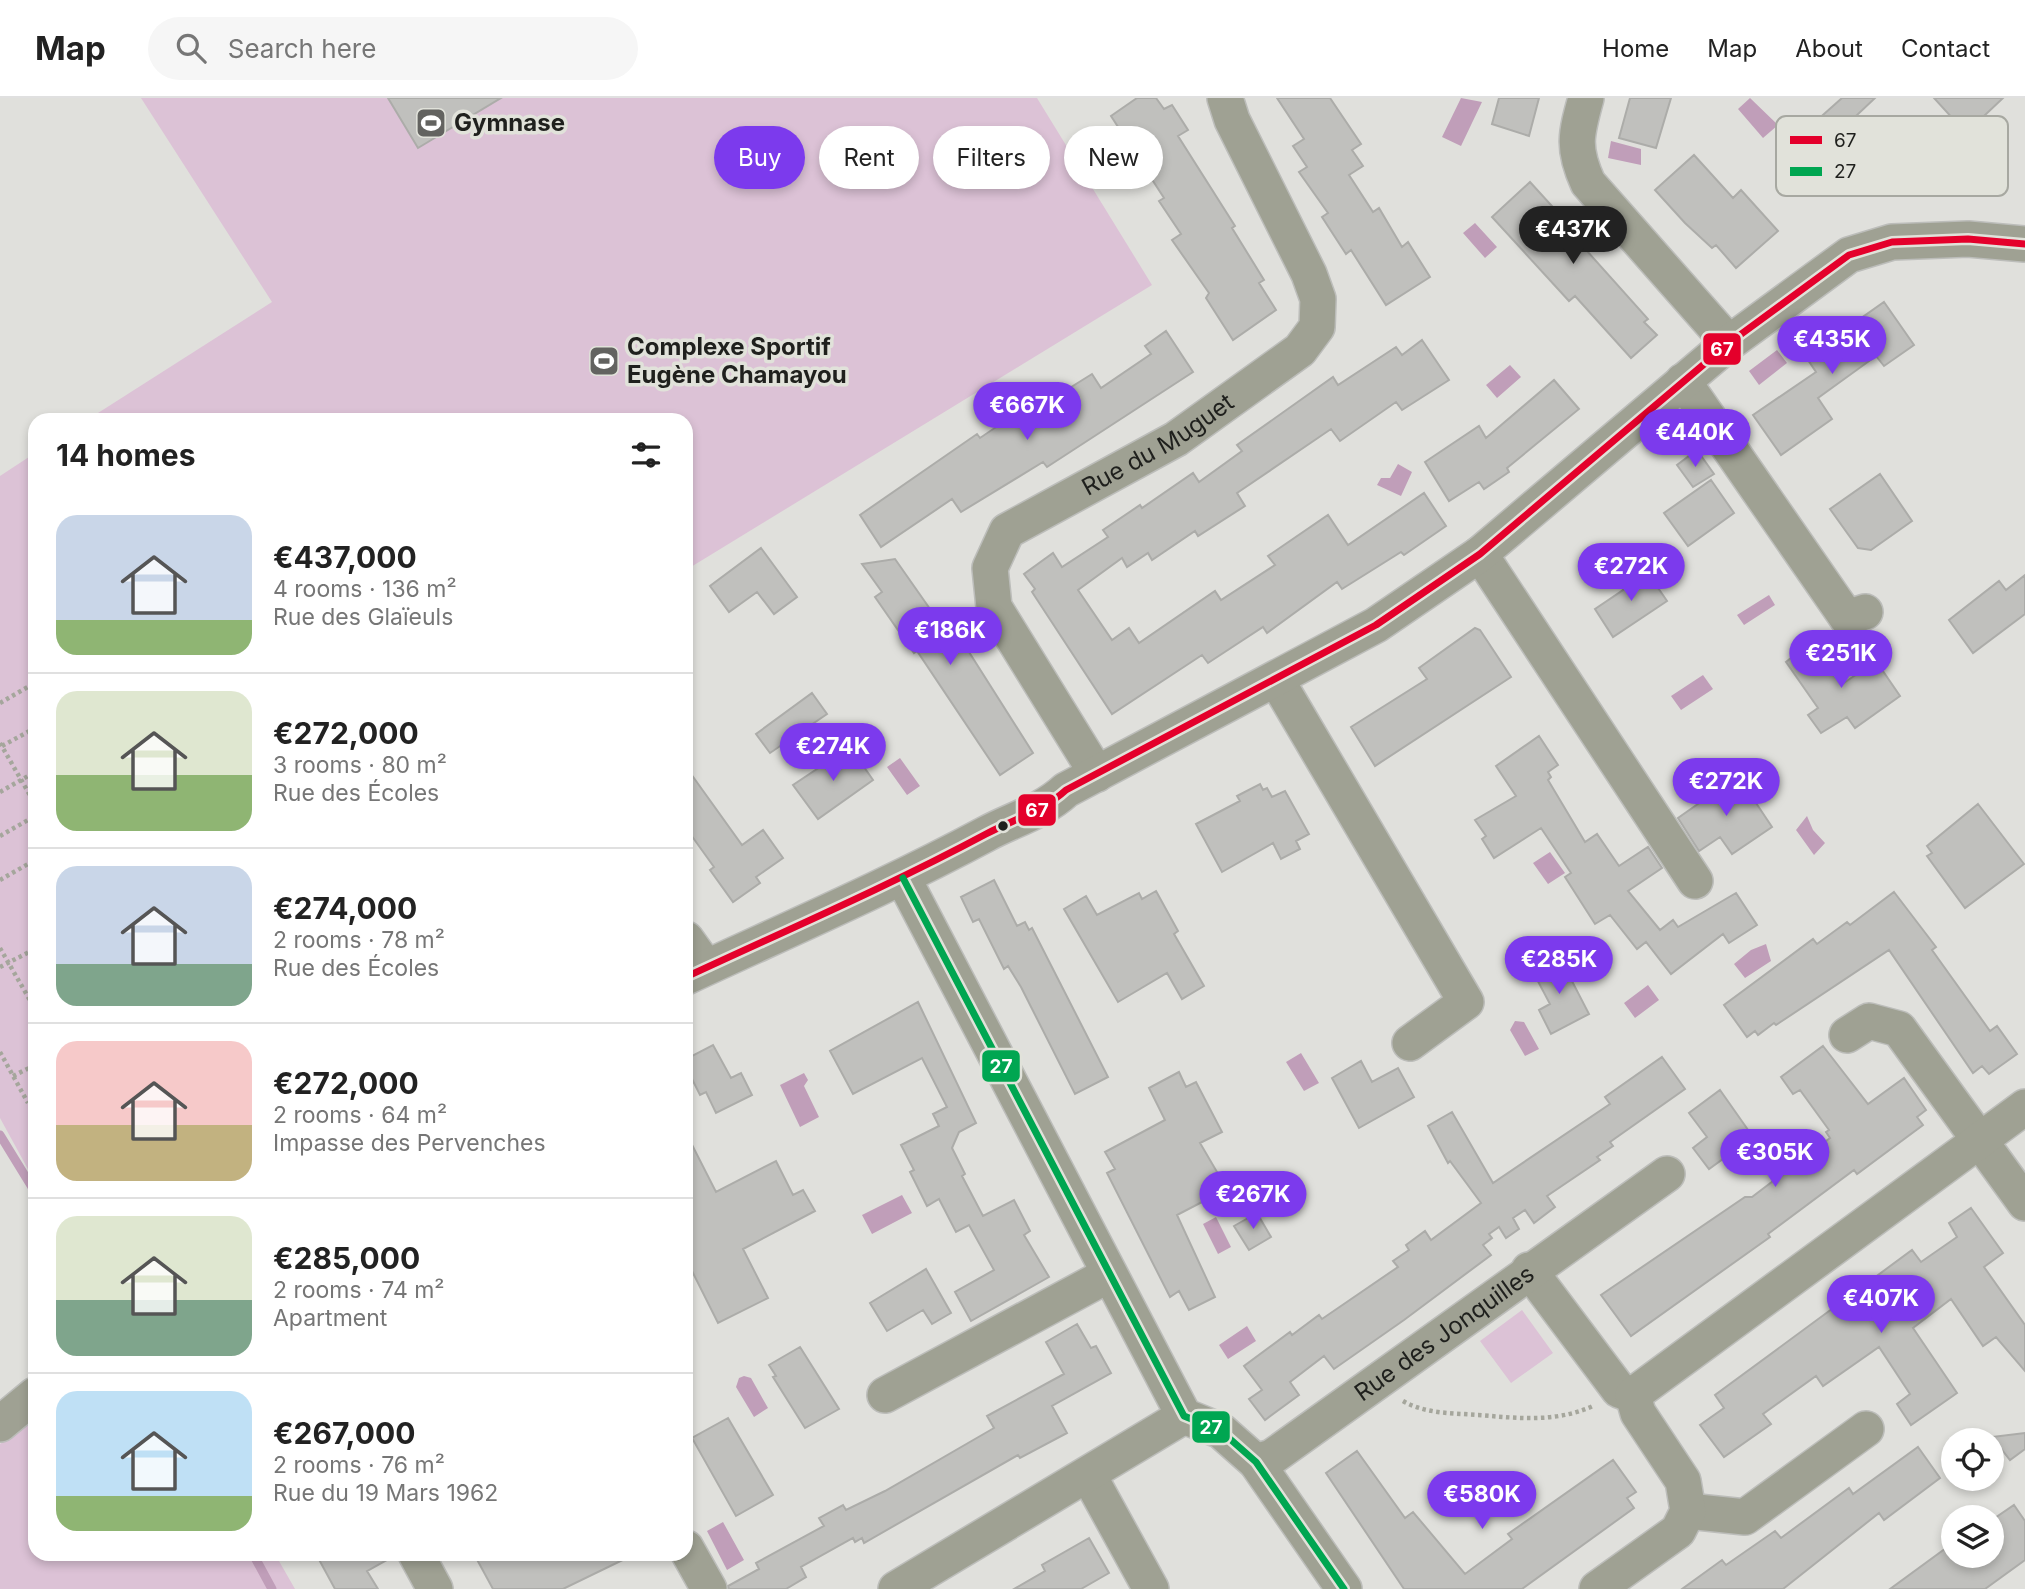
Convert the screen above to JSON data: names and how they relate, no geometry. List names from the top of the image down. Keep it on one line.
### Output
{"streets":{"street":["Rue du Muguet","Rue des Jonquilles"]},"places":{"sports":["Gymnase","Complexe Sportif Eugène Chamayou"]},"lines":["transit line 67","transit line 27"],"legend":["67","27"],"page":{"header":"Map","search":"Search here","nav":["Home","Map","About","Contact"],"chip":["Buy","Rent","Filters","New"],"price":["€437K","€435K","€667K","€440K","€272K","€186K","€251K","€274K","€272K","€285K","€305K","€267K","€407K","€580K"],"heading":"14 homes","list":[{"name":"€437,000","note":"4 rooms · 136 m² · Rue des Glaïeuls"},{"name":"€272,000","note":"3 rooms · 80 m² · Rue des Écoles"},{"name":"€274,000","note":"2 rooms · 78 m² · Rue des Écoles"},{"name":"€272,000","note":"2 rooms · 64 m² · Impasse des Pervenches"},{"name":"€285,000","note":"2 rooms · 74 m² · Apartment"},{"name":"€267,000","note":"2 rooms · 76 m² · Rue du 19 Mars 1962"}]}}
